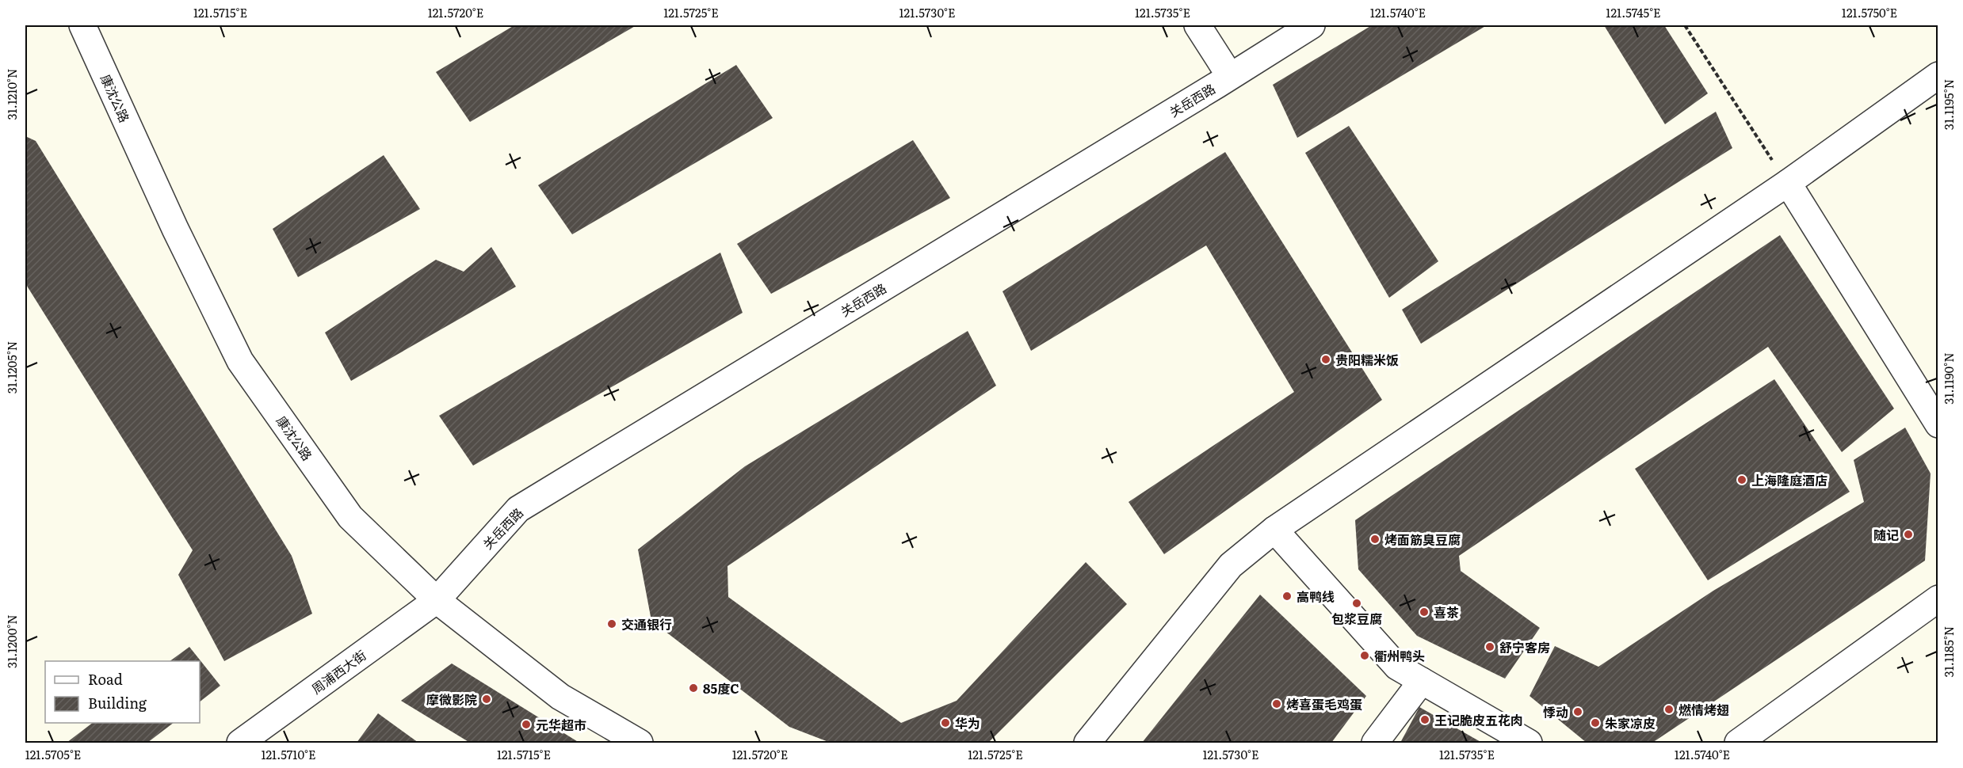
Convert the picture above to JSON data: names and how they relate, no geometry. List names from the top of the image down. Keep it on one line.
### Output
{"streets":{"street":["康沈公路","关岳西路","周浦西大街"]},"crossings":[["康沈公路","关岳西路"],["康沈公路","周浦西大街"],["关岳西路","周浦西大街"]],"places":["贵阳糯米饭","上海隆庭酒店","随记","烤面筋臭豆腐","高鸭线","包浆豆腐","喜茶","交通银行","舒宁客房","衢州鸭头","85度C","摩微影院","烤喜蛋毛鸡蛋","燃情烤翅","悸动","王记脆皮五花肉","华为","朱家凉皮","元华超市"],"legend":["Road","Building"],"coordinates":["121.5715°E","121.5720°E","121.5725°E","121.5730°E","121.5735°E","121.5740°E","121.5745°E","121.5750°E","31.1210°N","31.1195°N","31.1205°N","31.1190°N","31.1200°N","31.1185°N","121.5705°E","121.5710°E"]}
